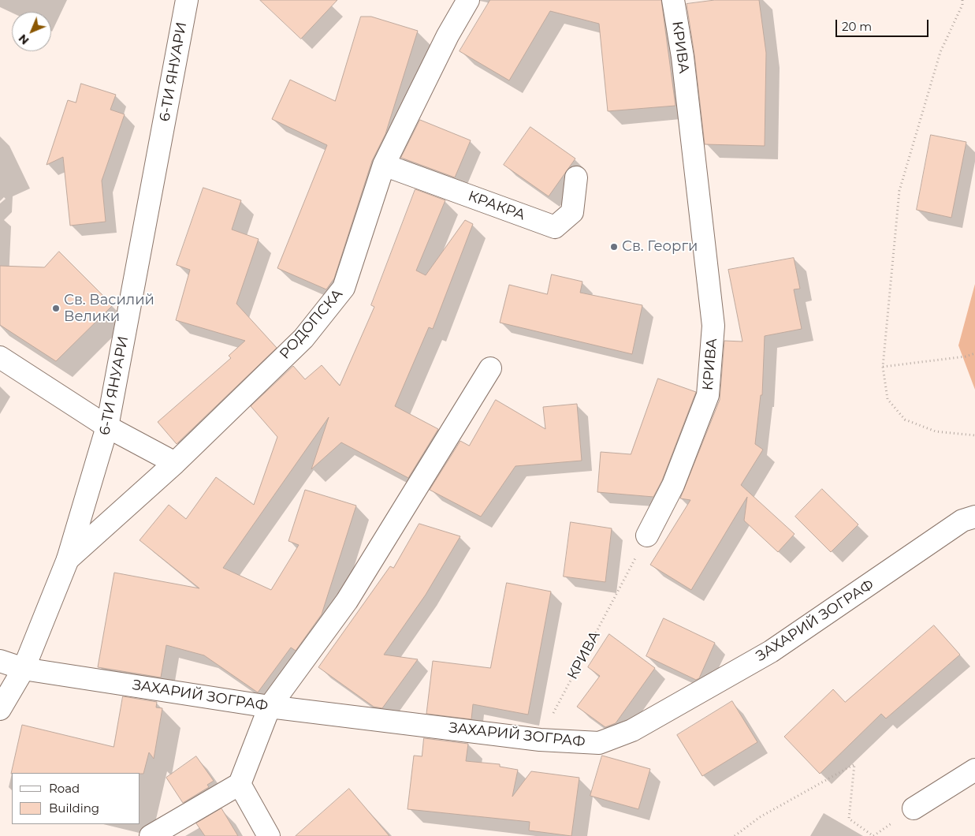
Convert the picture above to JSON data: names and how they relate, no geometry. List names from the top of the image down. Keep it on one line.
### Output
{"streets":{"street":["КРИВА","6-ТИ ЯНУАРИ","КРАКРА","РОДОПСКА","ЗАХАРИЙ ЗОГРАФ"]},"crossings":[["КРИВА","ЗАХАРИЙ ЗОГРАФ"],["6-ТИ ЯНУАРИ","РОДОПСКА"],["6-ТИ ЯНУАРИ","ЗАХАРИЙ ЗОГРАФ"],["КРАКРА","РОДОПСКА"]],"places":["Св. Георги","Св. Василий Велики"],"legend":["Road","Building"],"scale_bar":"20 m","north":"bottom left"}
